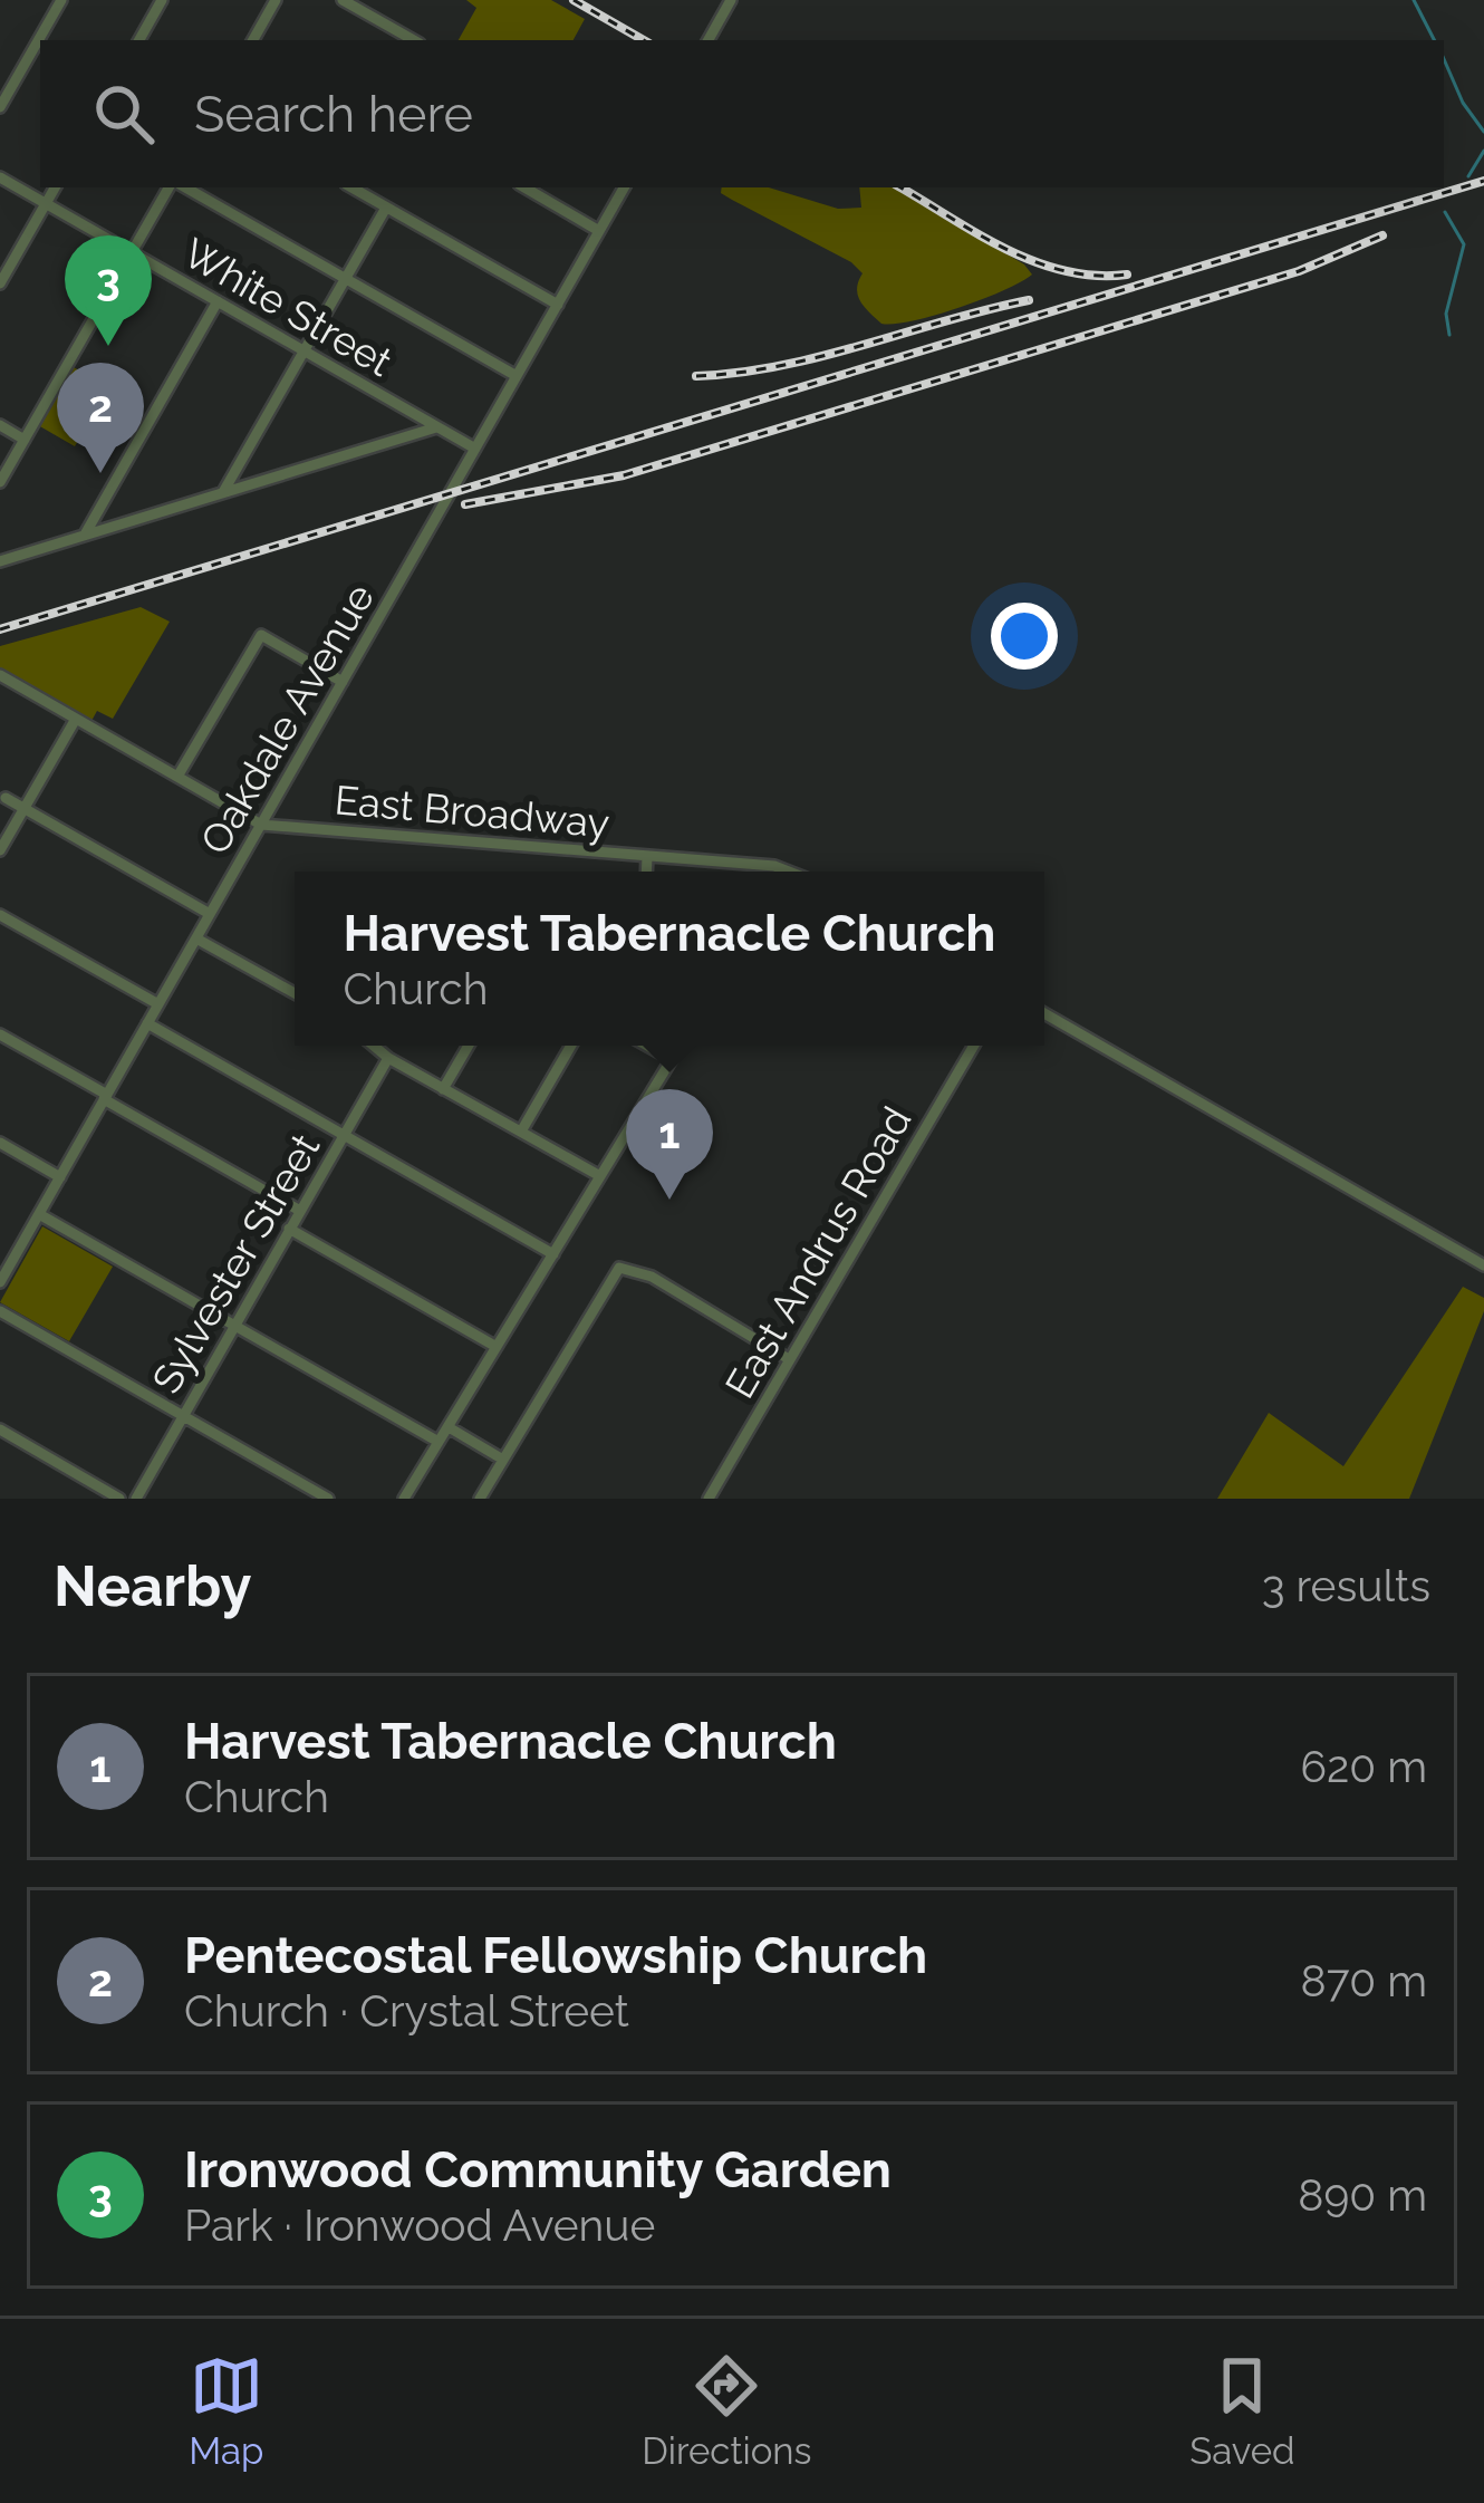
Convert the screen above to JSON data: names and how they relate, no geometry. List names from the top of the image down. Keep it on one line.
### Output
{"streets":{"street":["White Street","Oakdale Avenue","East Broadway","East Andrus Road","Sylvester Street"]},"crossings":[["White Street","Oakdale Avenue"],["Oakdale Avenue","East Broadway"]],"page":{"search":"Search here","pins":["3","2","1"],"popup":["Harvest Tabernacle Church","Church"],"heading":["Nearby","3 results"],"list":[{"mark":"1","name":"Harvest Tabernacle Church","note":"Church","value":"620 m"},{"mark":"2","name":"Pentecostal Fellowship Church","note":"Church · Crystal Street","value":"870 m"},{"mark":"3","name":"Ironwood Community Garden","note":"Park · Ironwood Avenue","value":"890 m"}],"nav":["Map","Directions","Saved"]}}
